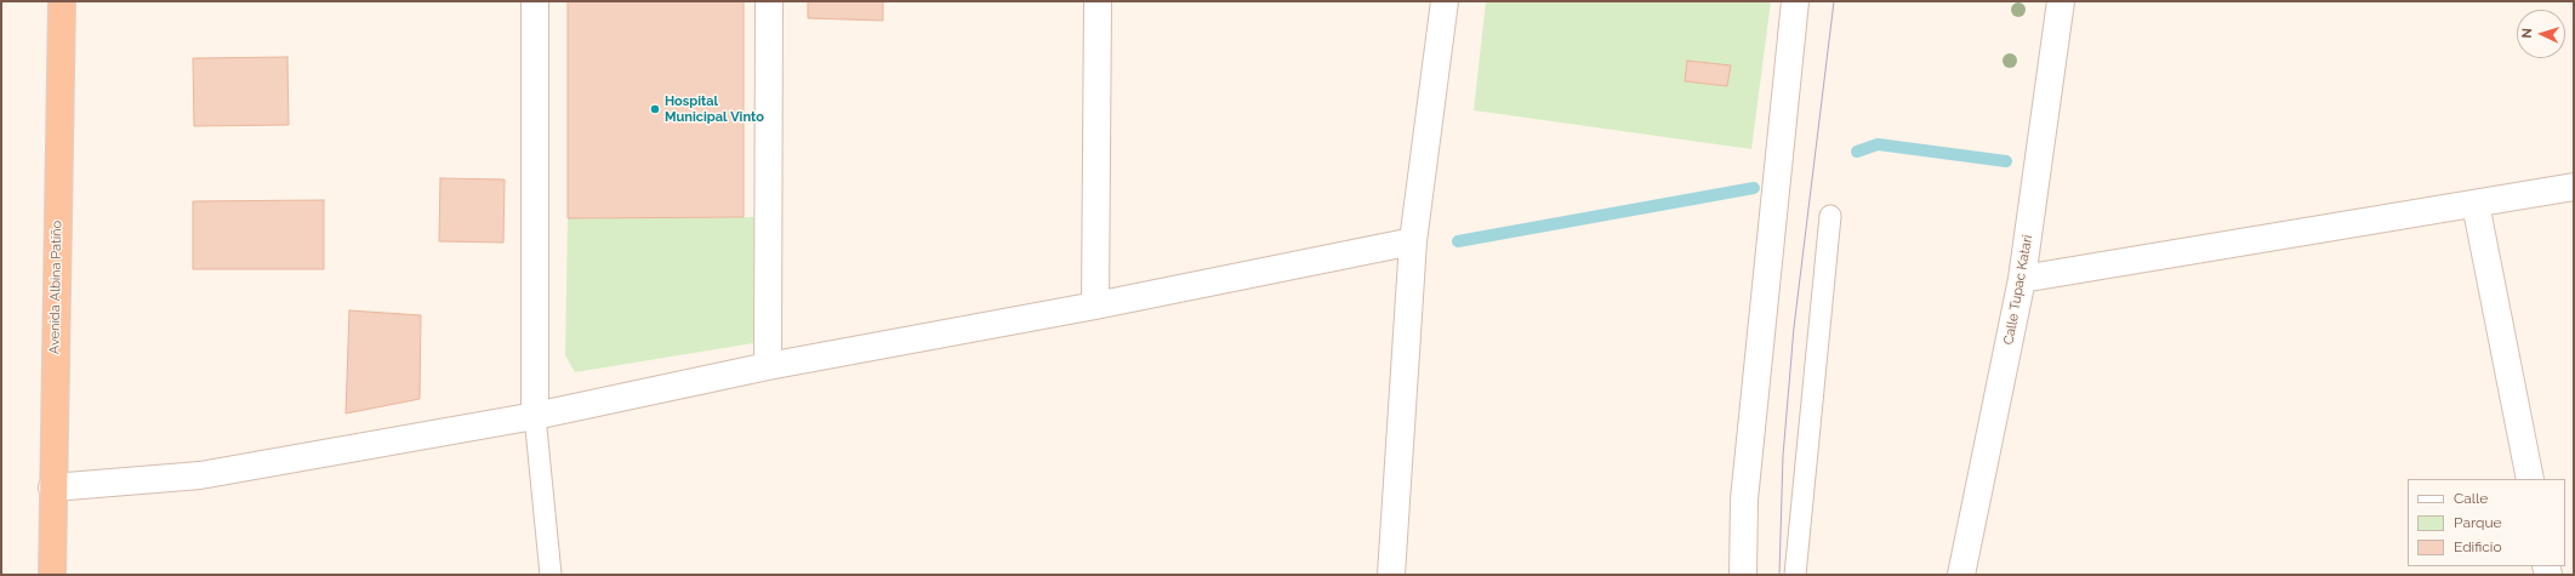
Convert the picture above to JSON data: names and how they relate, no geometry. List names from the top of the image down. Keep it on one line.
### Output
{"streets":{"highway":["Avenida Albina Patiño"],"street":["Calle Tupac Katari"]},"places":["Hospital Municipal Vinto"],"legend":["Calle","Parque","Edificio"],"north":"left"}
